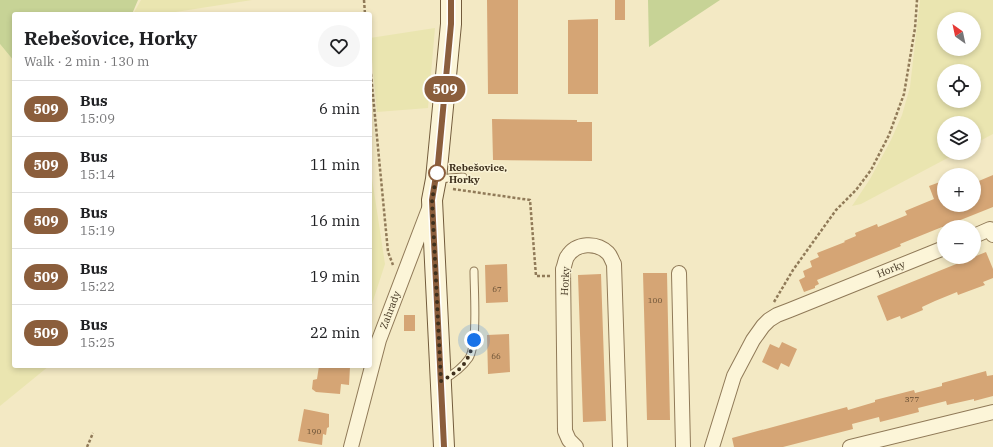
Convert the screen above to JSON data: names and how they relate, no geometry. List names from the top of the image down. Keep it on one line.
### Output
{"streets":{"street":["Horky","Zahrady"]},"places":["Rebešovice, Horky"],"lines":["bus line 509"],"house_numbers":["67","100","66","377","190"],"north":"top left","page":{"on_map":"509","map_buttons":["+","−"],"heading":["Rebešovice, Horky","Walk · 2 min · 130 m"],"list":[{"mark":"509","name":"Bus","note":"15:09","value":"6 min"},{"mark":"509","name":"Bus","note":"15:14","value":"11 min"},{"mark":"509","name":"Bus","note":"15:19","value":"16 min"},{"mark":"509","name":"Bus","note":"15:22","value":"19 min"},{"mark":"509","name":"Bus","note":"15:25","value":"22 min"}]}}
